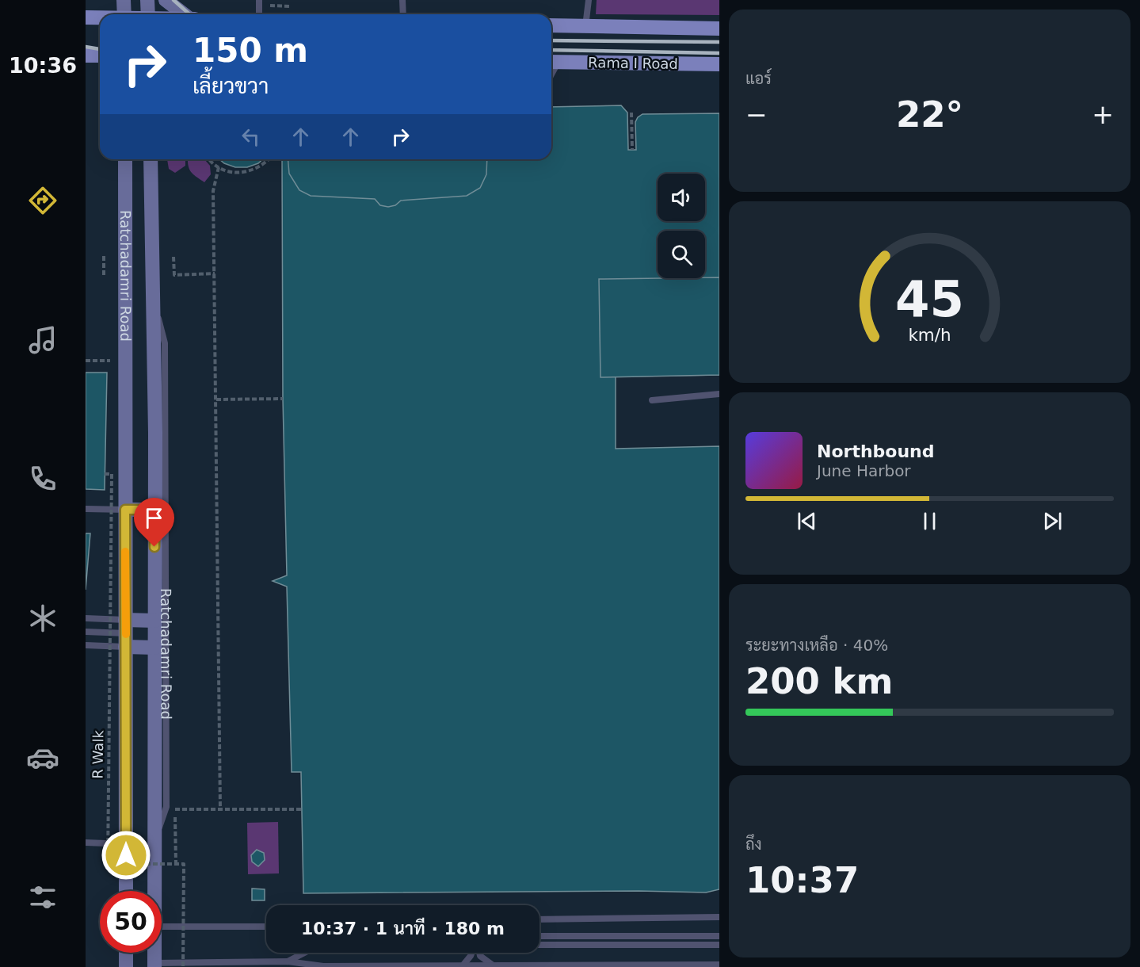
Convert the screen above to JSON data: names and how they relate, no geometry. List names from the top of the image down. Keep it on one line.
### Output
{"streets":{"main road":["Rama I Road","Ratchadamri Road"],"path":["R Walk"]},"page":{"tabs":"10:36","tile":["แอร์",["ระยะทางเหลือ · 40%","200 km"],["ถึง","10:37"]],"turn":["150 m","เลี้ยวขวา"],"heat":["−","22°","+"],"song":["Northbound","June Harbor"],"limit":"50","trip":"10:37 · 1 นาที · 180 m","gauge":["45","km/h"]}}
